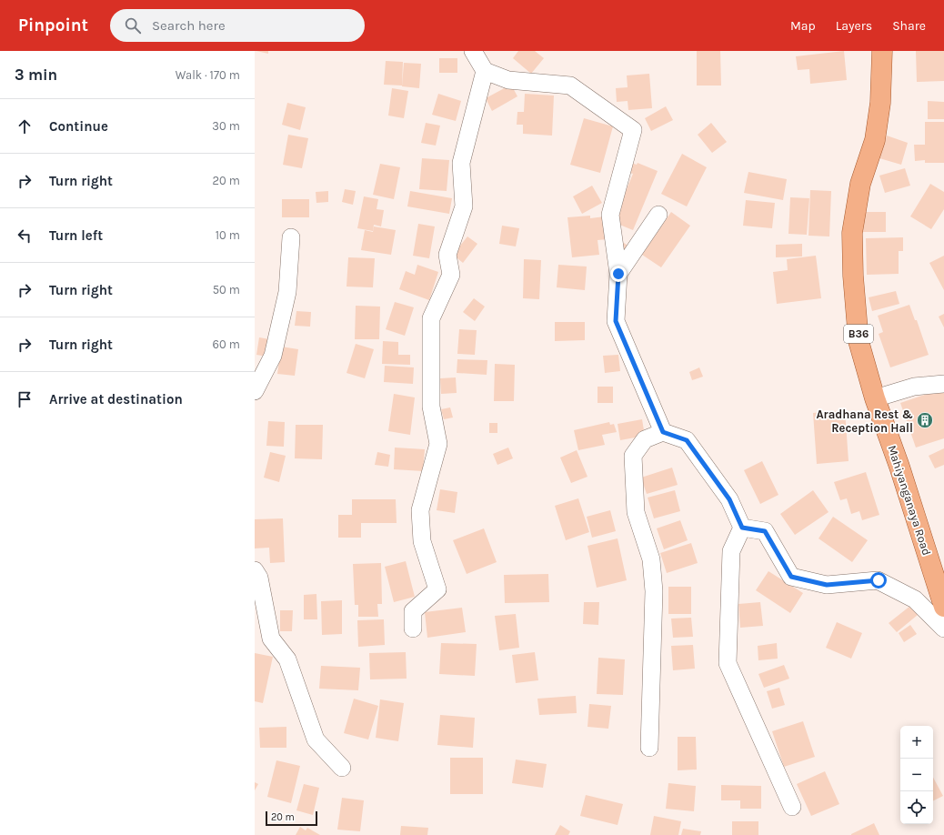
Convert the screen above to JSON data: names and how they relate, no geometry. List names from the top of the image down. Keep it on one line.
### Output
{"streets":{"main road":["B36","Mahiyanganaya Road"]},"places":{"building":["Aradhana Rest & Reception Hall"]},"scale_bar":"20 m","page":{"header":"Pinpoint","search":"Search here","nav":["Map","Layers","Share"],"heading":["3 min","Walk · 170 m"],"list":[["Continue","30 m"],["Turn right","20 m"],["Turn left","10 m"],["Turn right","50 m"],["Turn right","60 m"],"Arrive at destination"],"map_buttons":["+","−"],"scale":"20 m"}}
